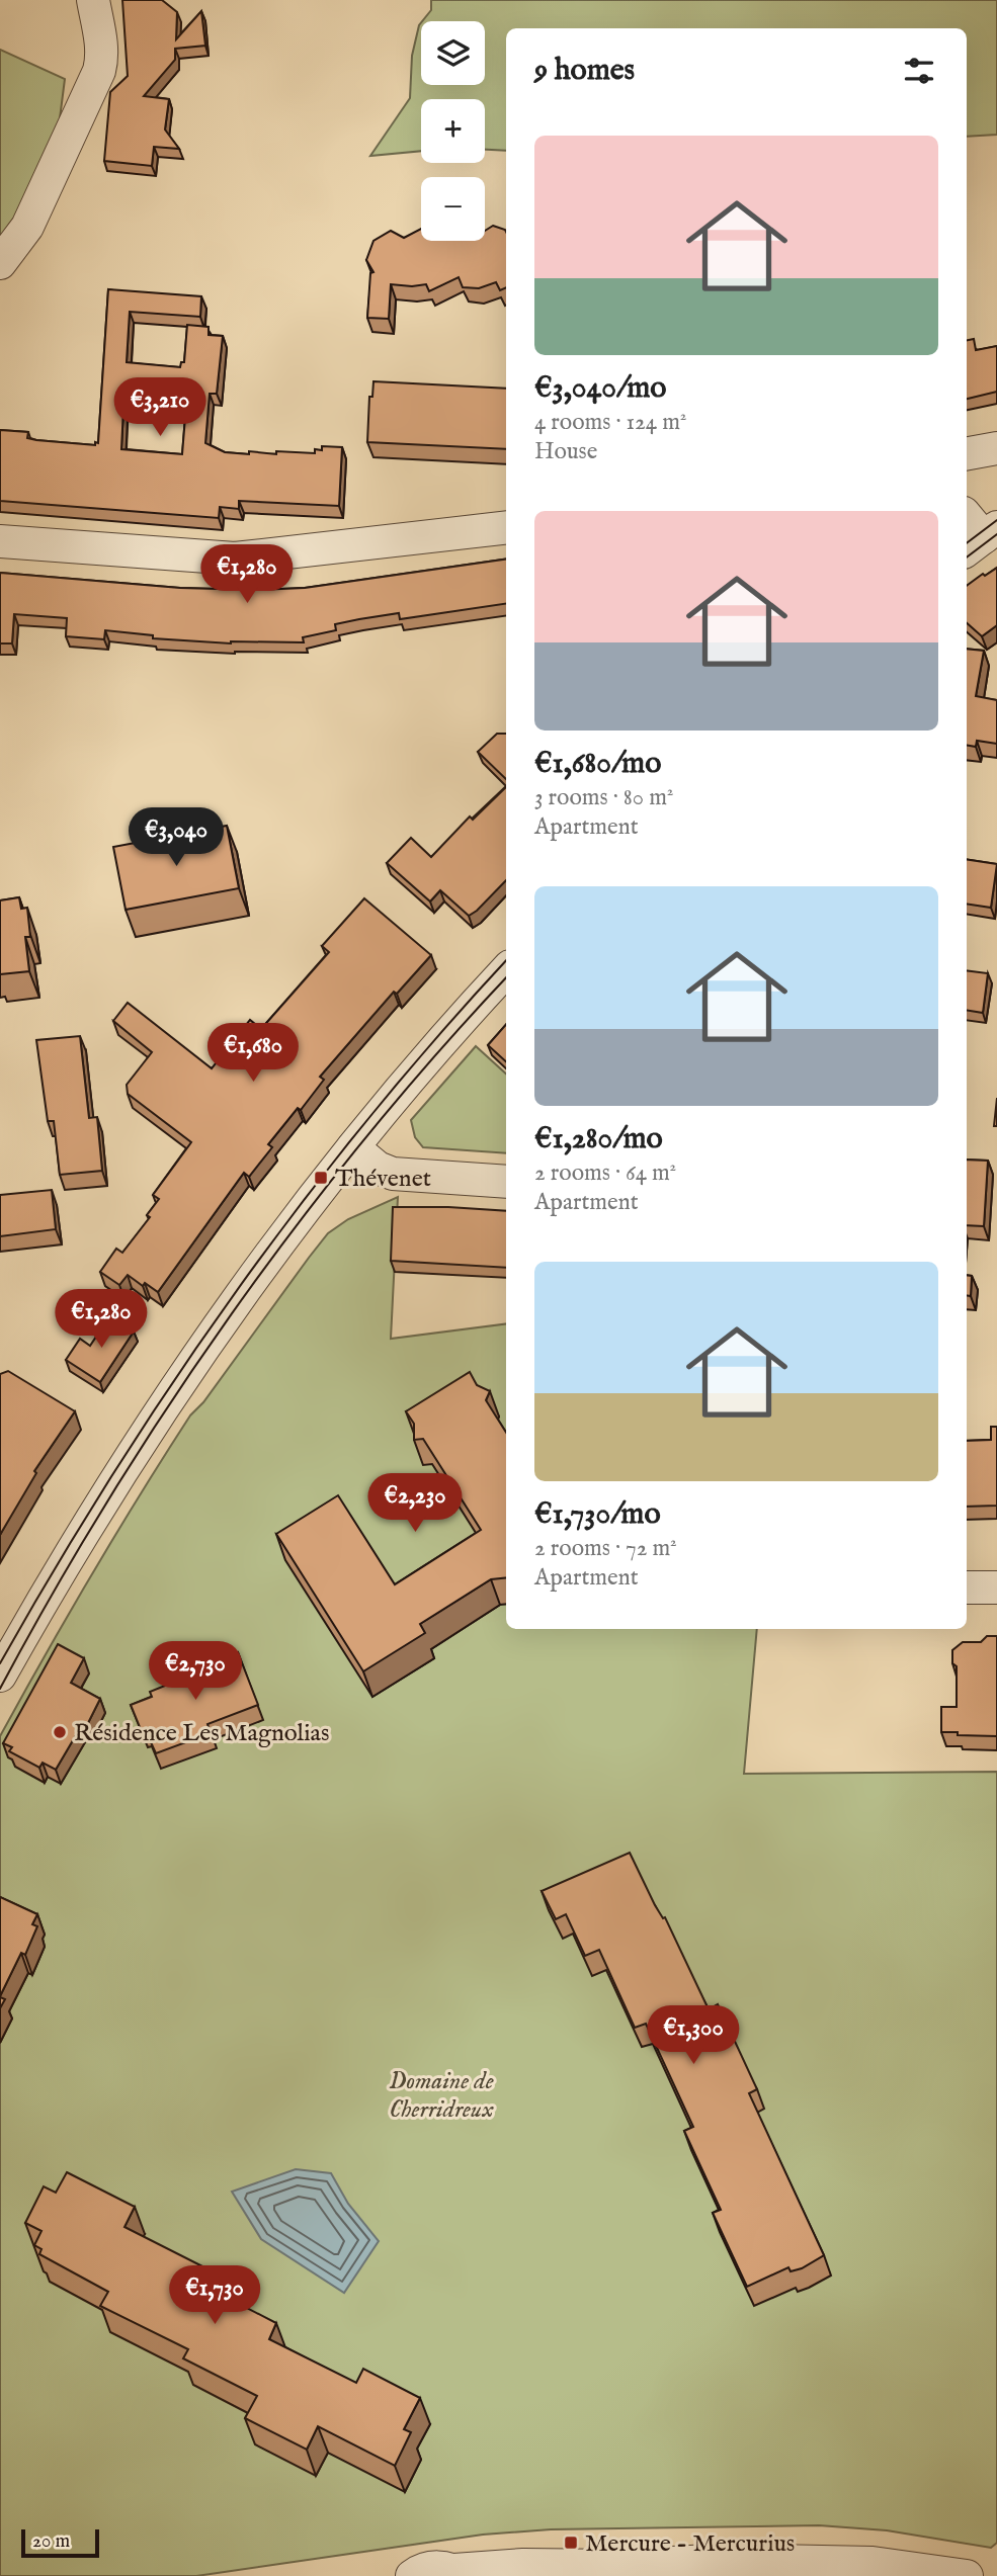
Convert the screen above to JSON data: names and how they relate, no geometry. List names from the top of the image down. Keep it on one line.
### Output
{"parks":["Domaine de Cherridreux"],"places":{"transit":["Thévenet","Mercure - Mercurius"],"other":["Résidence Les Magnolias"]},"scale_bar":"20 m","page":{"map_buttons":["+","−"],"heading":"9 homes","list":[{"name":"€3,040/mo","note":"4 rooms · 124 m² · House"},{"name":"€1,680/mo","note":"3 rooms · 80 m² · Apartment"},{"name":"€1,280/mo","note":"2 rooms · 64 m² · Apartment"},{"name":"€1,730/mo","note":"2 rooms · 72 m² · Apartment"}],"price":["€3,210","€1,280","€3,040","€1,680","€1,280","€2,230","€2,730","€1,300","€1,730"],"scale":"20 m"}}
